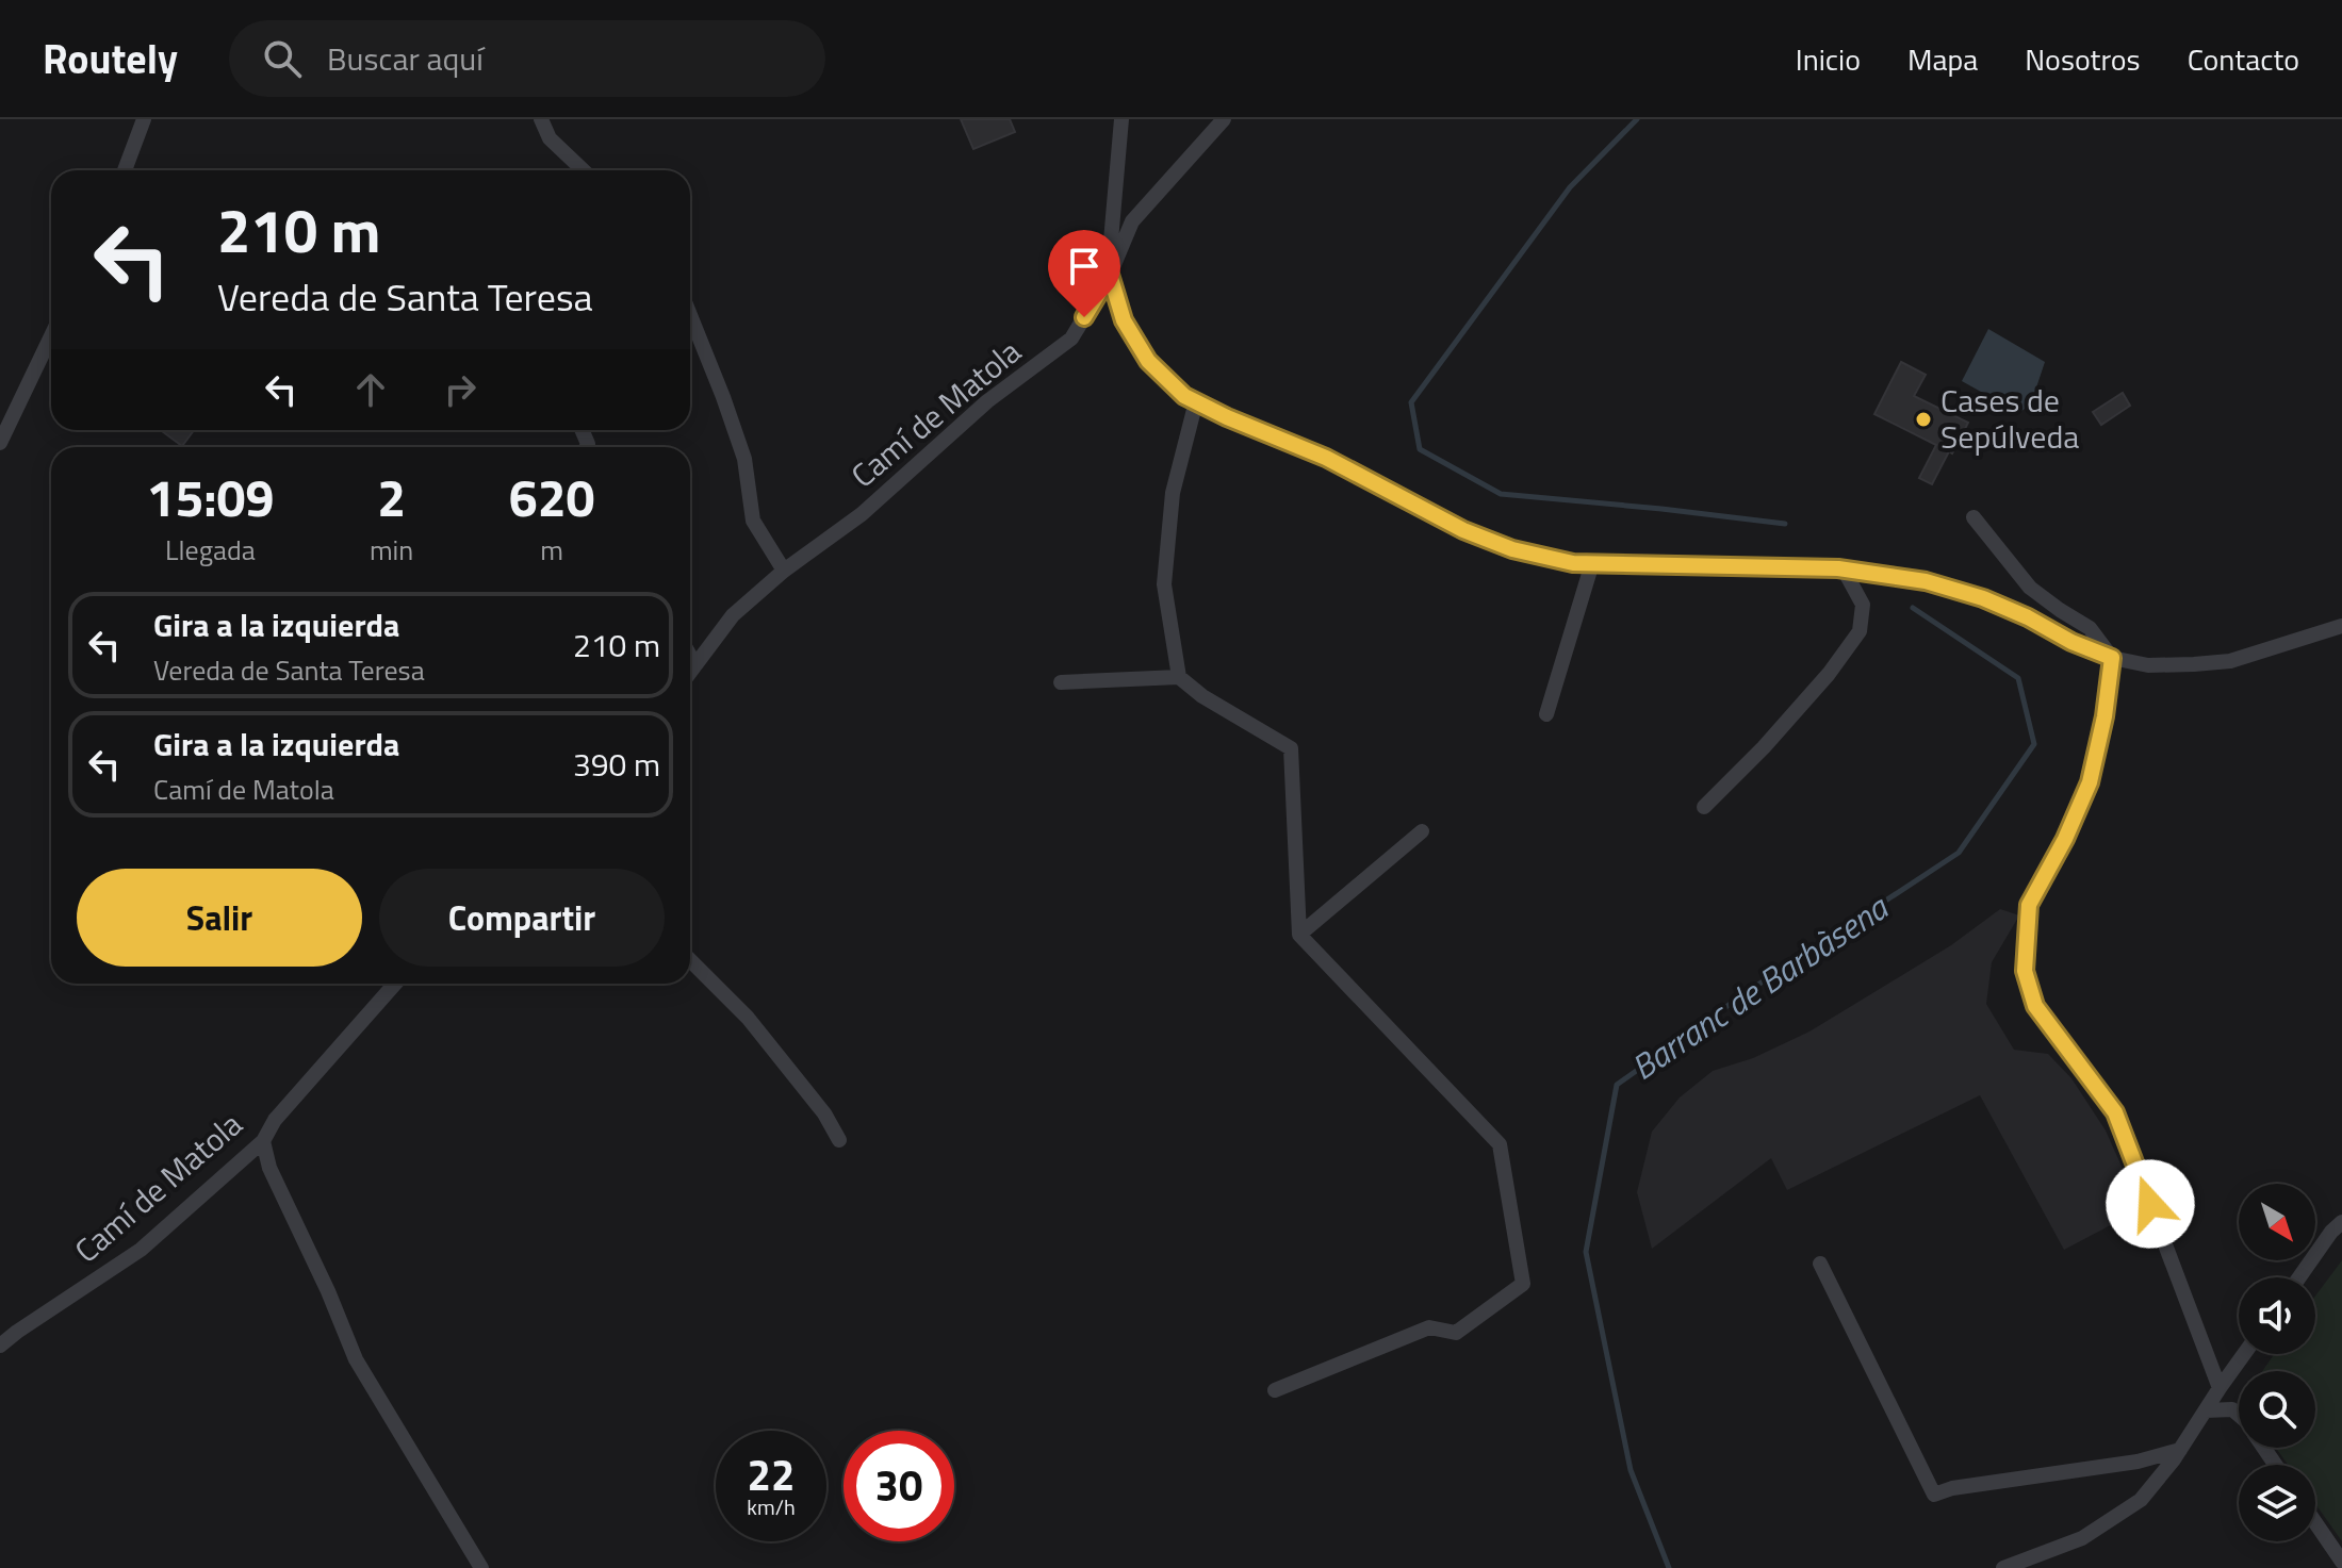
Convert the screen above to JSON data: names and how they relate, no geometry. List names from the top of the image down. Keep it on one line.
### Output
{"streets":{"street":["Camí de Matola"]},"water":["Barranc de Barbàsena"],"places":["Cases de Sepúlveda"],"north":"bottom right","page":{"header":"Routely","search":"Buscar aquí","nav":["Inicio","Mapa","Nosotros","Contacto"],"turn":["210 m","Vereda de Santa Teresa"],"eta":["15:09","Llegada","2","min","620","m"],"list":[{"name":"Gira a la izquierda","note":"Vereda de Santa Teresa","value":"210 m"},{"name":"Gira a la izquierda","note":"Camí de Matola","value":"390 m"}],"buttons":["Salir","Compartir"],"speed":"22 km/h","limit":"30"}}
